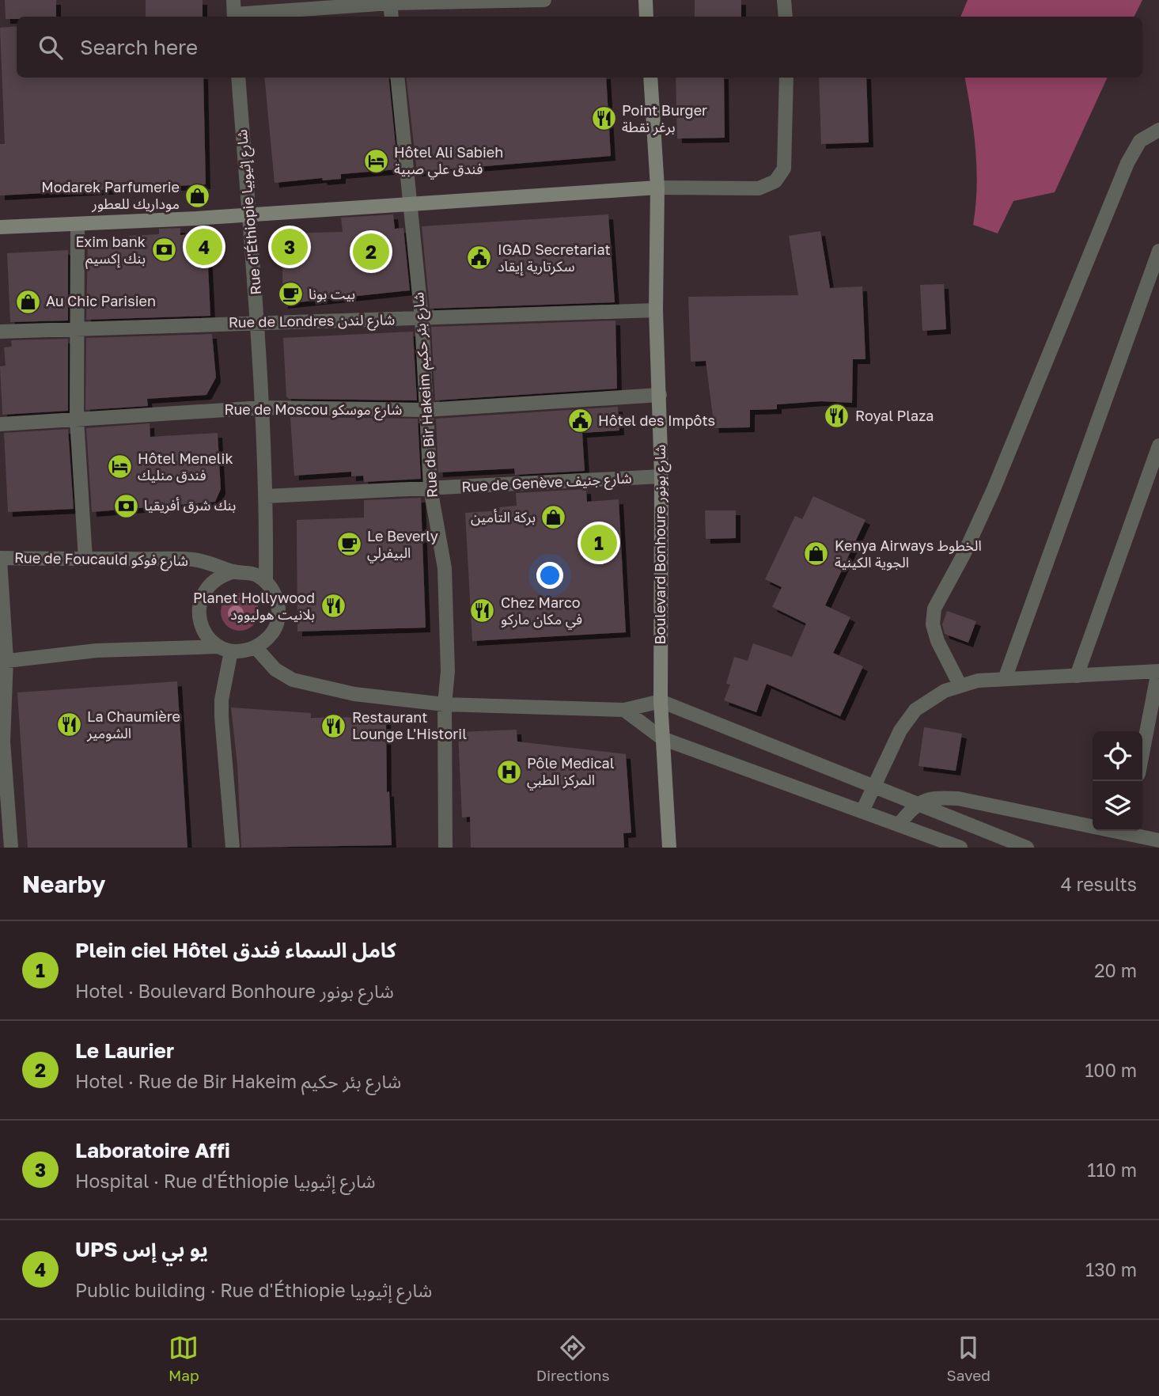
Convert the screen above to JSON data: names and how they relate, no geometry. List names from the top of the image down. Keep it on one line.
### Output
{"streets":{"main road":["Boulevard Bonhoure شارع بونور"],"street":["Rue d'Éthiopie شارع إثيوبيا","Rue de Londres شارع لندن","Rue de Bir Hakeim شارع بئر حكيم","Rue de Moscou شارع موسكو","Rue de Genève شارع جنيف","Rue de Foucauld شارع فوكو"]},"crossings":[["Rue d'Éthiopie شارع إثيوبيا","Rue de Londres شارع لندن"],["Rue d'Éthiopie شارع إثيوبيا","Rue de Moscou شارع موسكو"],["Rue d'Éthiopie شارع إثيوبيا","Rue de Genève شارع جنيف"],["Rue d'Éthiopie شارع إثيوبيا","Rue de Foucauld شارع فوكو"],["Rue de Londres شارع لندن","Rue de Bir Hakeim شارع بئر حكيم"],["Rue de Londres شارع لندن","Boulevard Bonhoure شارع بونور"],["Rue de Bir Hakeim شارع بئر حكيم","Rue de Moscou شارع موسكو"],["Rue de Bir Hakeim شارع بئر حكيم","Rue de Genève شارع جنيف"],["Rue de Moscou شارع موسكو","Boulevard Bonhoure شارع بونور"],["Rue de Genève شارع جنيف","Boulevard Bonhoure شارع بونور"]],"places":{"restaurant":["Point Burger برغر نقطة","Royal Plaza","Planet Hollywood بلانيت هوليوود","Chez Marco في مكان ماركو","La Chaumière الشومير","Restaurant Lounge L'Historil"],"hotel":["Hôtel Ali Sabieh فندق علي صبية","Hôtel Menelik فندق منليك"],"shop":["Modarek Parfumerie موداريك للعطور","Au Chic Parisien","بركة التأمين","Kenya Airways الخطوط الجوية الكينية"],"bank":["Exim bank بنك إكسيم","بنك شرق أفريقيا"],"public building":["IGAD Secretariat سكرتارية إيقاد","Hôtel des Impôts"],"cafe":["بيت بونا","Le Beverly البيفرلي"],"hospital":["Pôle Medical المركز الطبي"]},"page":{"search":"Search here","pins":["3","4","2","1"],"heading":["Nearby","4 results"],"list":[{"mark":"1","name":"Plein ciel Hôtel كامل السماء فندق","note":"Hotel · Boulevard Bonhoure شارع بونور","value":"20 m"},{"mark":"2","name":"Le Laurier","note":"Hotel · Rue de Bir Hakeim شارع بئر حكيم","value":"100 m"},{"mark":"3","name":"Laboratoire Affi","note":"Hospital · Rue d'Éthiopie شارع إثيوبيا","value":"110 m"},{"mark":"4","name":"UPS يو بي إس","note":"Public building · Rue d'Éthiopie شارع إثيوبيا","value":"130 m"}],"nav":["Map","Directions","Saved"]}}
